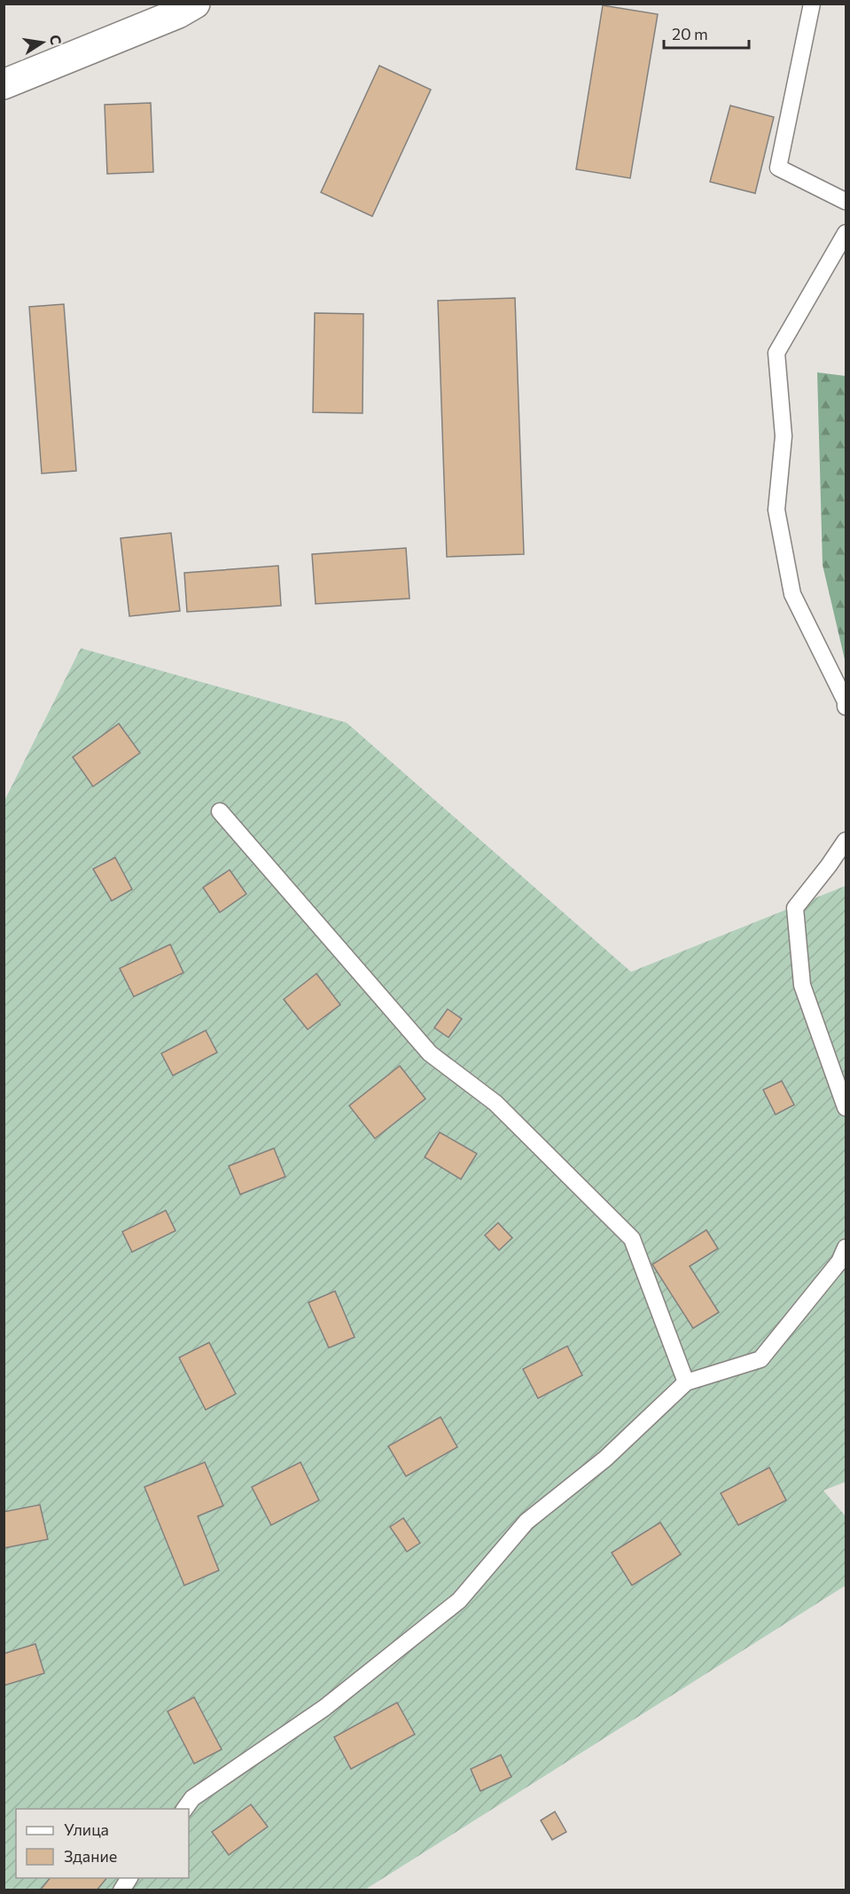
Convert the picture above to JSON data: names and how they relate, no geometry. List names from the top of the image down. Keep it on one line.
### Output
{"legend":["Улица","Здание"],"scale_bar":"20 m","north":"right"}
